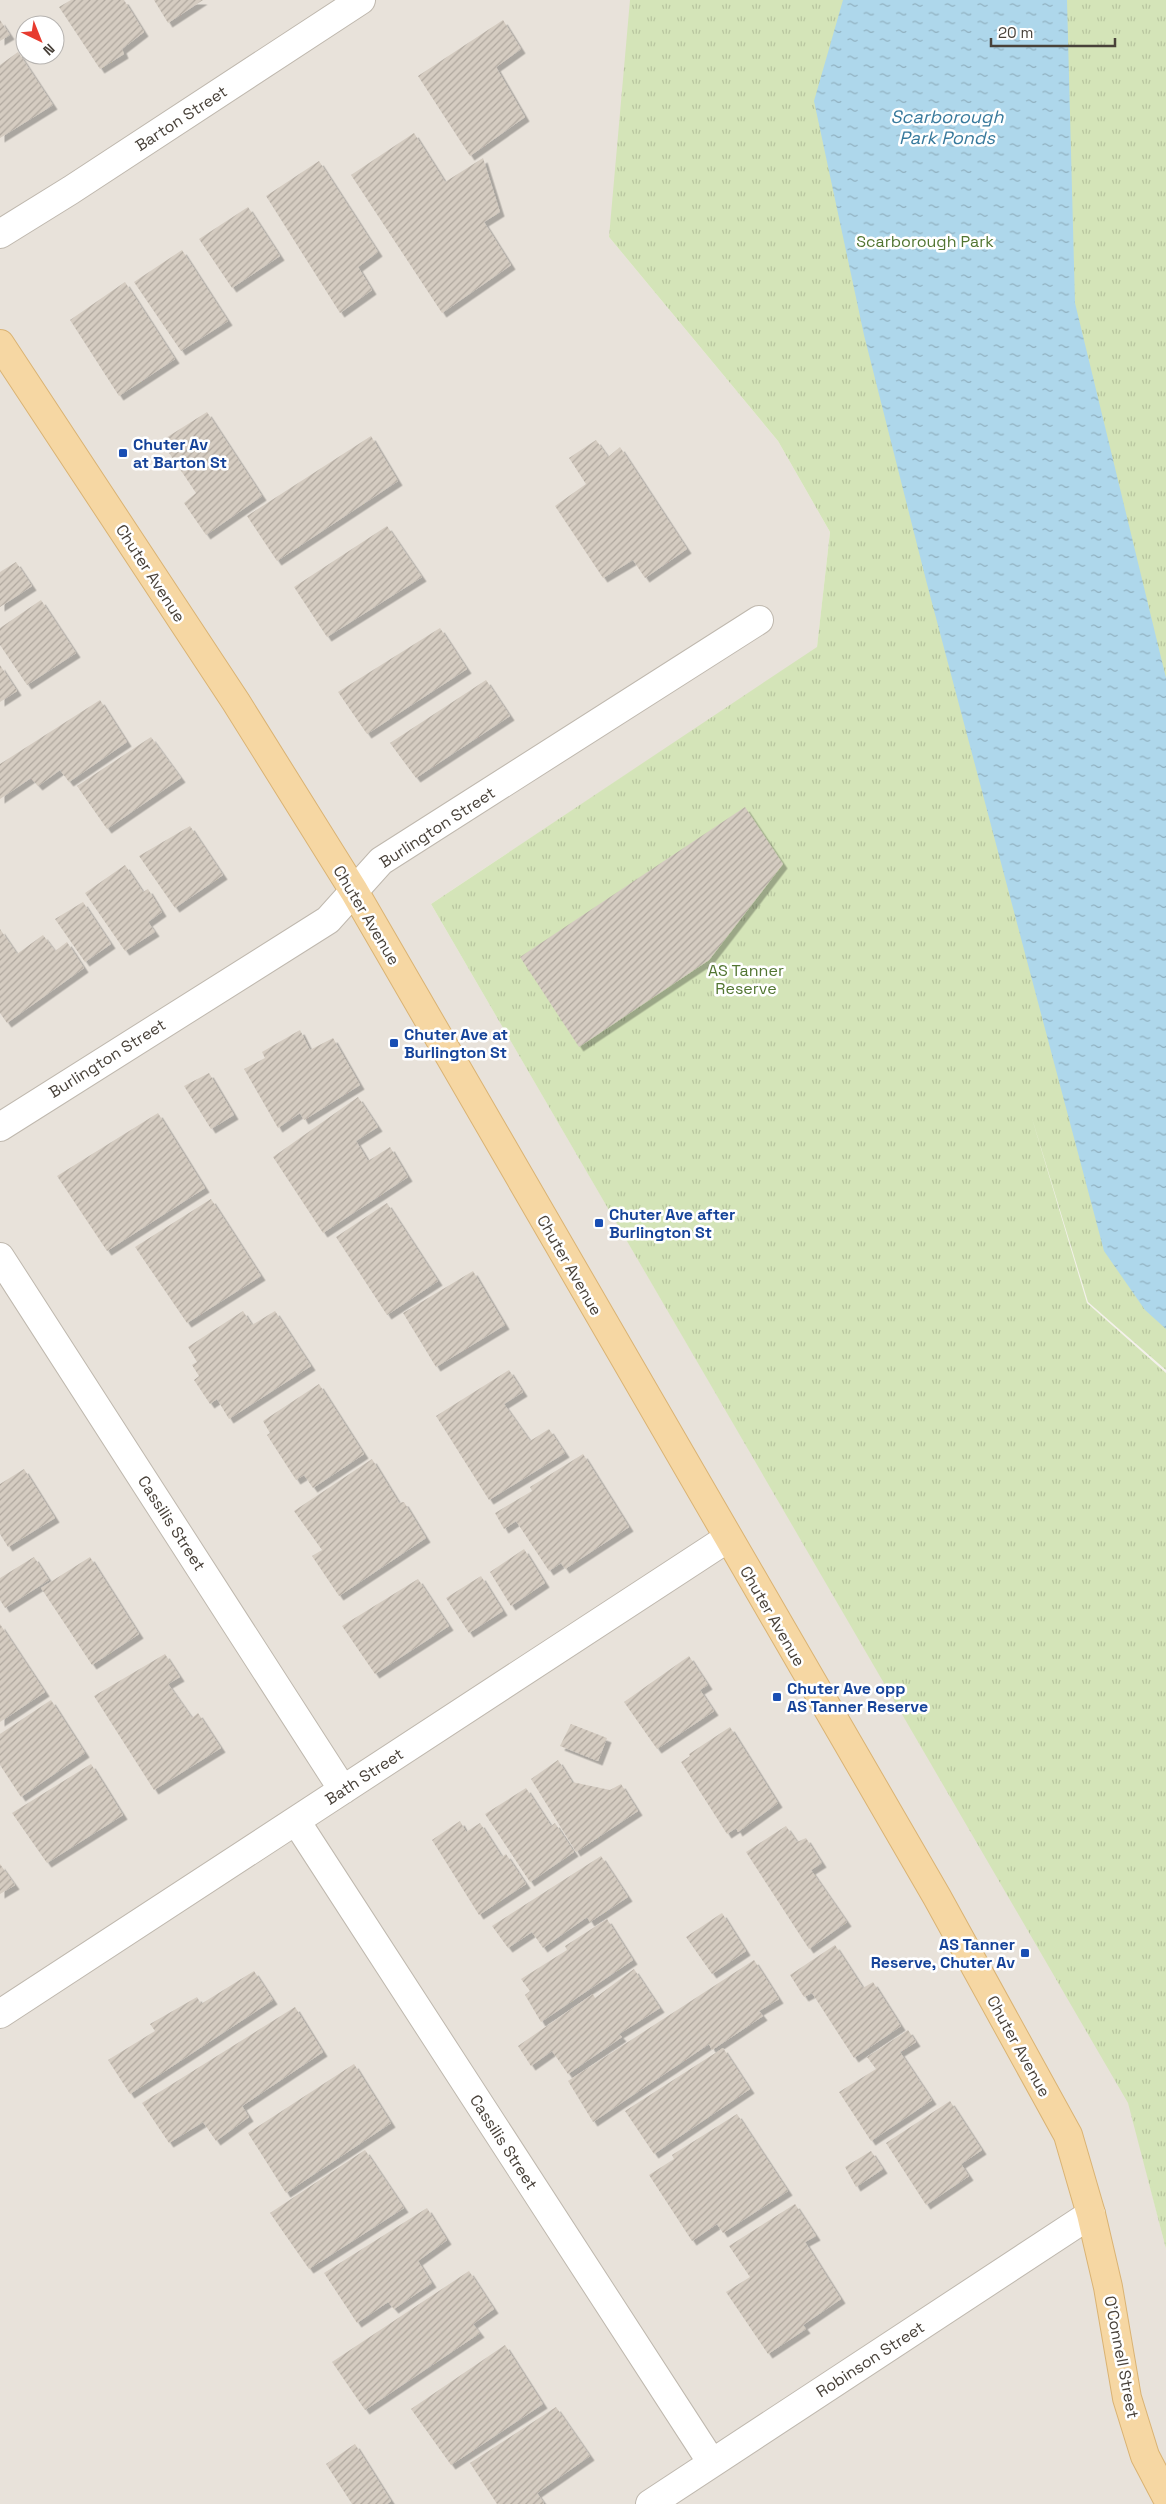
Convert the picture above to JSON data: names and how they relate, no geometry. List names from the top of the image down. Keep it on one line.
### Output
{"streets":{"main road":["Chuter Avenue","O'Connell Street"],"street":["Barton Street","Burlington Street","Cassilis Street","Bath Street","Robinson Street"]},"crossings":[["Chuter Avenue","Burlington Street"],["Chuter Avenue","Bath Street"],["Chuter Avenue","O'Connell Street"],["Chuter Avenue","Robinson Street"],["Cassilis Street","Bath Street"],["Cassilis Street","Robinson Street"],["O'Connell Street","Robinson Street"]],"water":["Scarborough Park Ponds"],"parks":["Scarborough Park","AS Tanner Reserve"],"places":{"transit":["Chuter Av at Barton St","Chuter Ave at Burlington St","Chuter Ave after Burlington St","Chuter Ave opp AS Tanner Reserve","AS Tanner Reserve, Chuter Av"]},"scale_bar":"20 m","north":"bottom right"}
